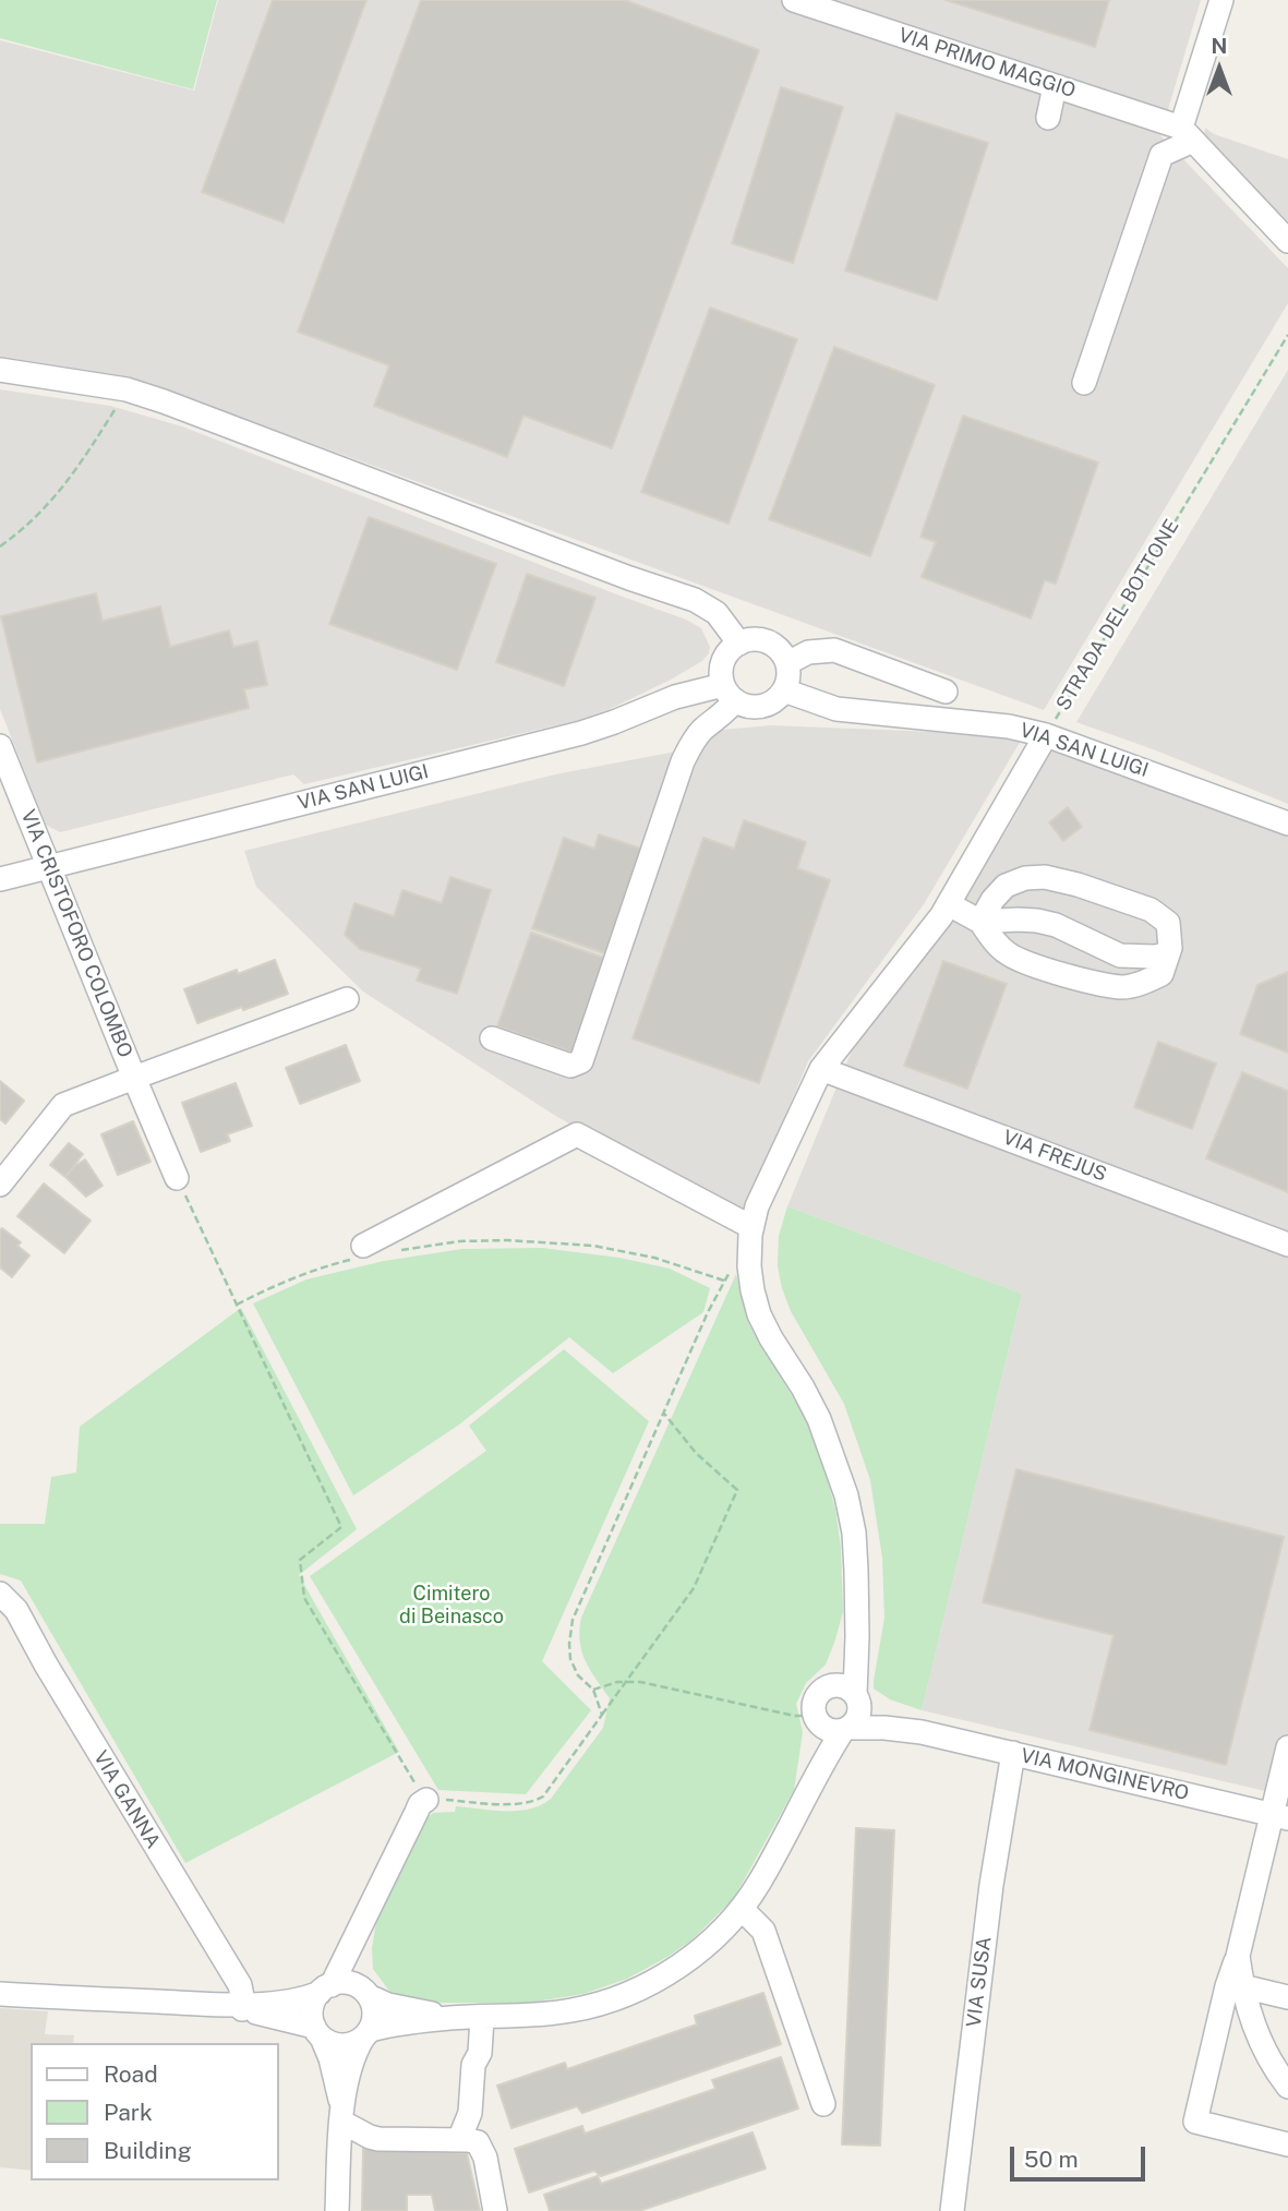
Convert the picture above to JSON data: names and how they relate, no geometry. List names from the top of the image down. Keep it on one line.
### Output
{"streets":{"street":["VIA PRIMO MAGGIO","VIA SAN LUIGI","VIA CRISTOFORO COLOMBO","VIA FREJUS","VIA MONGINEVRO","VIA GANNA","VIA SUSA"],"path":["STRADA DEL BOTTONE"]},"crossings":[["STRADA DEL BOTTONE","VIA SAN LUIGI"],["VIA SAN LUIGI","VIA CRISTOFORO COLOMBO"],["VIA MONGINEVRO","VIA SUSA"]],"parks":["Cimitero di Beinasco"],"legend":["Road","Park","Building"],"scale_bar":"50 m","north":"top"}
